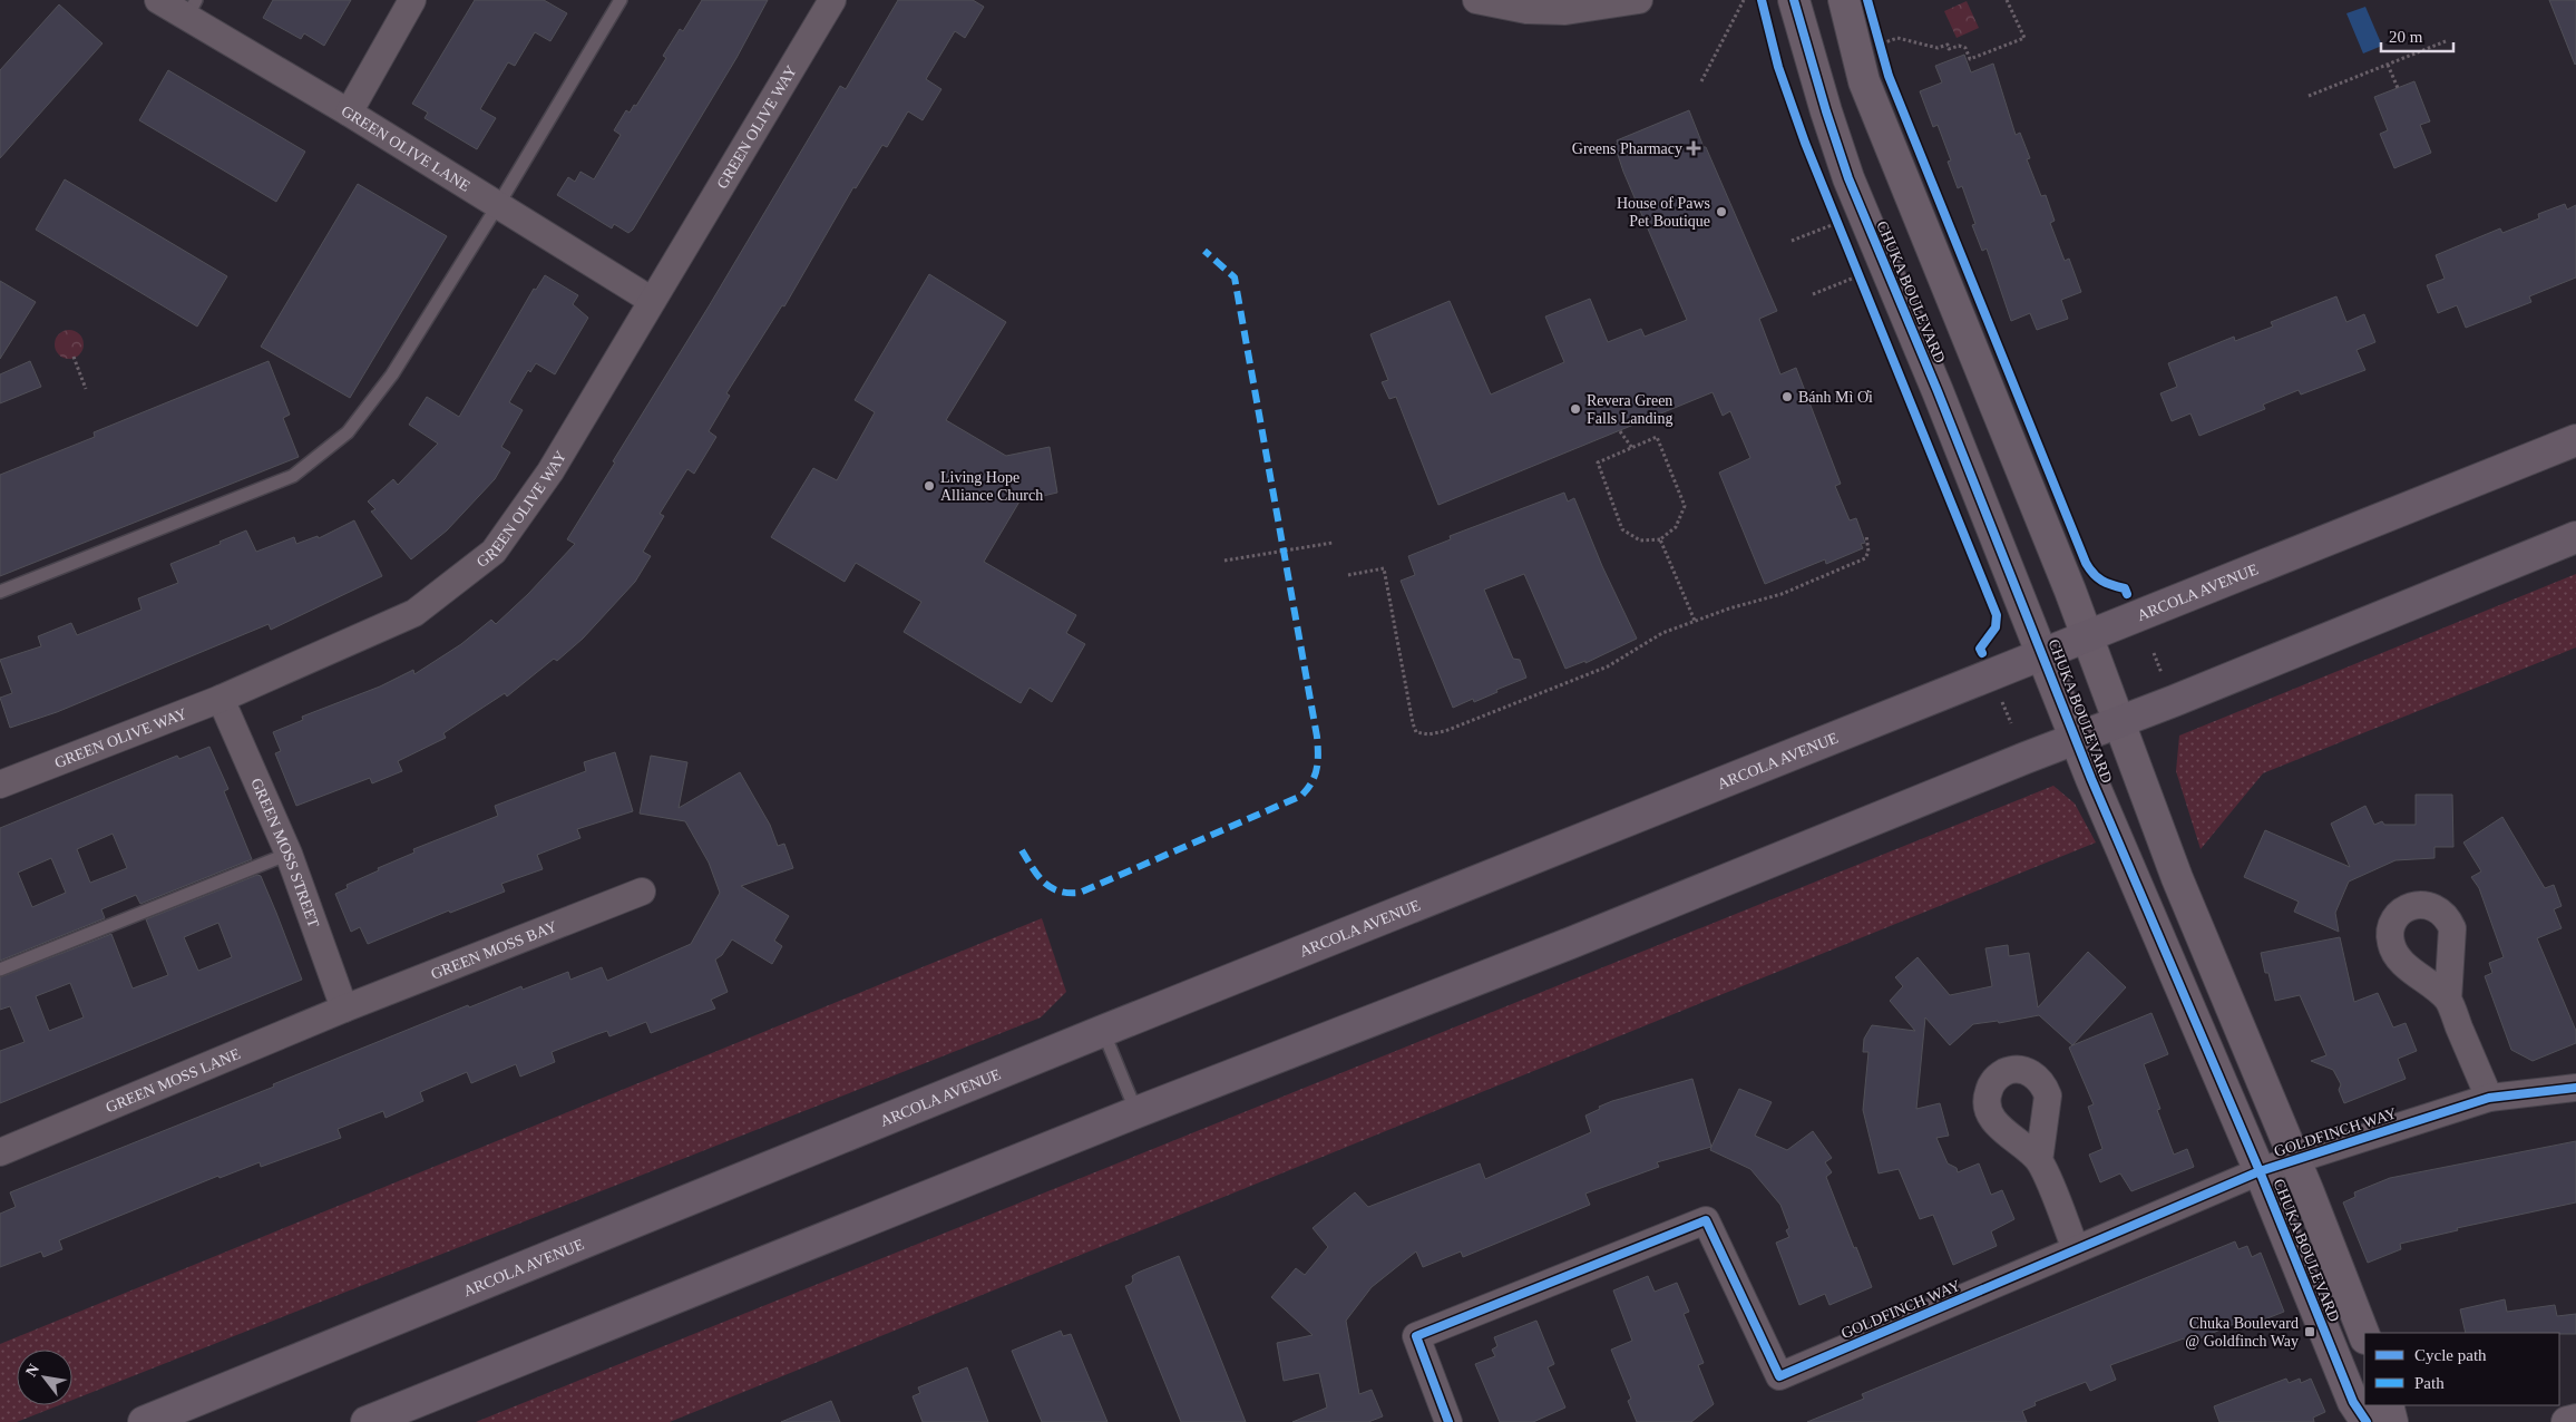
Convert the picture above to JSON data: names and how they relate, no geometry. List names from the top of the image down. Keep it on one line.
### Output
{"streets":{"main road":["ARCOLA AVENUE"],"street":["GREEN OLIVE WAY","GREEN OLIVE LANE","CHUKA BOULEVARD","GREEN MOSS STREET","GREEN MOSS BAY","GREEN MOSS LANE","GOLDFINCH WAY"]},"crossings":[["GREEN OLIVE WAY","GREEN OLIVE LANE"],["GREEN OLIVE WAY","GREEN MOSS STREET"],["CHUKA BOULEVARD","ARCOLA AVENUE"],["CHUKA BOULEVARD","GOLDFINCH WAY"],["GREEN MOSS STREET","GREEN MOSS BAY"],["GREEN MOSS STREET","GREEN MOSS LANE"],["GREEN MOSS BAY","GREEN MOSS LANE"]],"places":{"health":["Greens Pharmacy"],"other":["House of Paws Pet Boutique","Bánh Mì Ơi","Revera Green Falls Landing","Living Hope Alliance Church"],"transit":["Chuka Boulevard @ Goldfinch Way"]},"legend":["Cycle path","Path"],"scale_bar":"20 m","north":"top left"}
